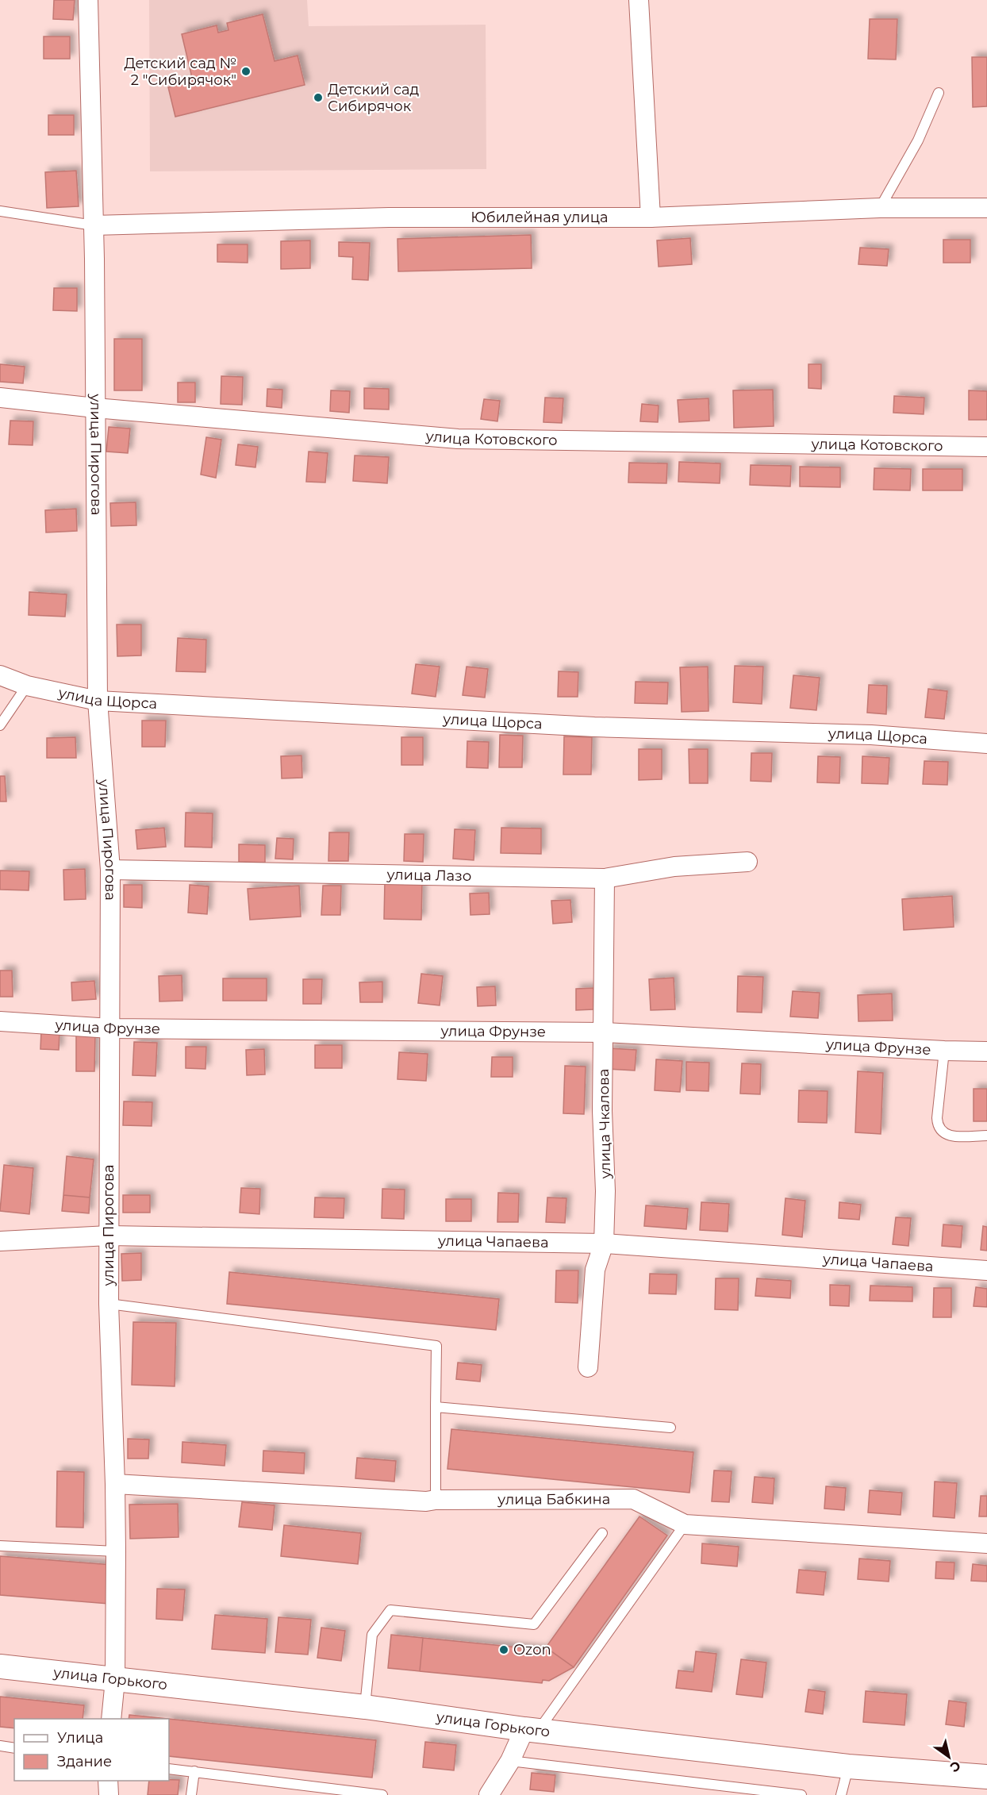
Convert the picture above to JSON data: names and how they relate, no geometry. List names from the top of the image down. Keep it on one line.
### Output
{"streets":{"street":["Юбилейная улица","улица Котовского","улица Пирогова","улица Щорса","улица Лазо","улица Фрунзе","улица Чкалова","улица Чапаева","улица Бабкина","улица Горького"]},"crossings":[["Юбилейная улица","улица Пирогова"],["улица Котовского","улица Пирогова"],["улица Пирогова","улица Щорса"],["улица Пирогова","улица Лазо"],["улица Пирогова","улица Фрунзе"],["улица Пирогова","улица Чапаева"],["улица Пирогова","улица Бабкина"],["улица Пирогова","улица Горького"],["улица Лазо","улица Чкалова"],["улица Фрунзе","улица Чкалова"],["улица Чкалова","улица Чапаева"]],"places":["Детский сад № 2 \"Сибирячок\"","Детский сад Сибирячок","Ozon"],"legend":["Улица","Здание"],"north":"bottom right"}
